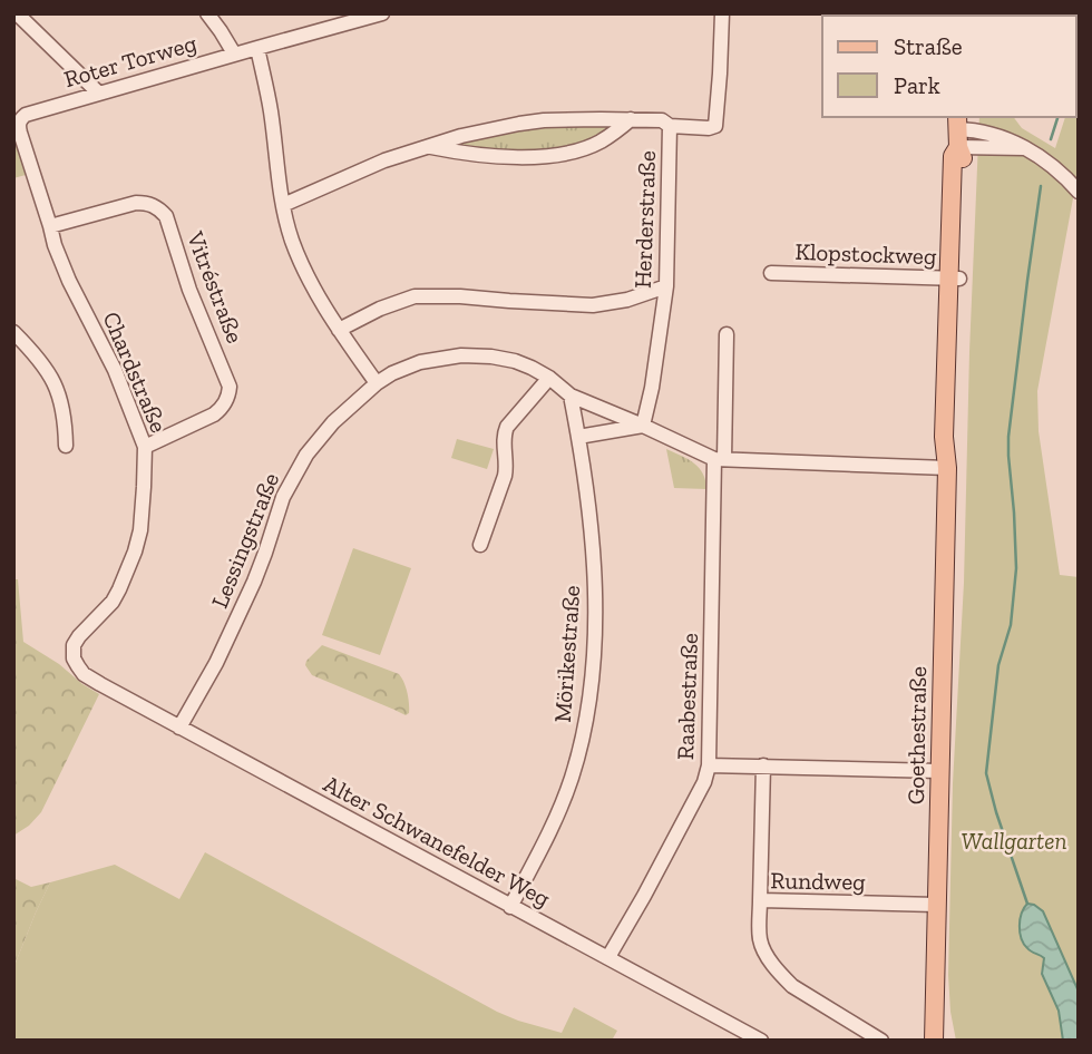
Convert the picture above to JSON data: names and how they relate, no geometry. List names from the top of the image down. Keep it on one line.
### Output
{"streets":{"main road":["Goethestraße"],"street":["Roter Torweg","Herderstraße","Klopstockweg","Vitréstraße","Chardstraße","Lessingstraße","Mörikestraße","Raabestraße","Alter Schwanefelder Weg","Rundweg"]},"crossings":[["Roter Torweg","Chardstraße"],["Herderstraße","Lessingstraße"],["Klopstockweg","Goethestraße"],["Vitréstraße","Chardstraße"],["Chardstraße","Alter Schwanefelder Weg"],["Lessingstraße","Mörikestraße"],["Lessingstraße","Alter Schwanefelder Weg"],["Mörikestraße","Alter Schwanefelder Weg"],["Raabestraße","Alter Schwanefelder Weg"],["Goethestraße","Rundweg"]],"parks":["Wallgarten"],"legend":["Straße","Park"]}
